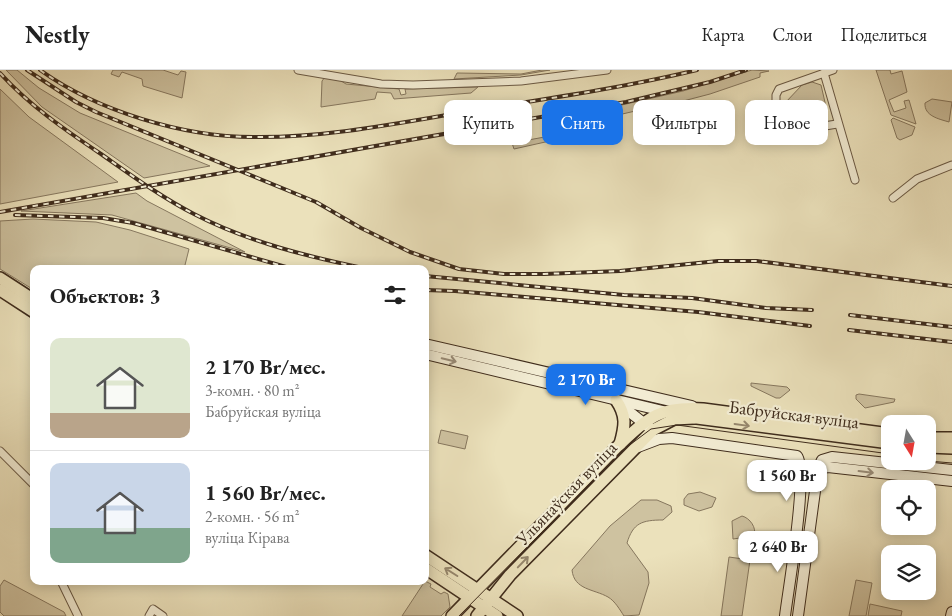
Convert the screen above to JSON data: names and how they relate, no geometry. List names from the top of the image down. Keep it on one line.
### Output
{"streets":{"main road":["Бабруйская вуліца","Ульянаўская вуліца"]},"crossings":[["Бабруйская вуліца","Ульянаўская вуліца"]],"north":"bottom","page":{"header":"Nestly","nav":["Карта","Слои","Поделиться"],"chip":["Купить","Снять","Фильтры","Новое"],"heading":"Объектов: 3","list":[{"name":"2 170 Br/мес.","note":"3-комн. · 80 m² · Бабруйская вуліца"},{"name":"1 560 Br/мес.","note":"2-комн. · 56 m² · вуліца Кірава"}],"price":["2 170 Br","1 560 Br","2 640 Br"]}}
